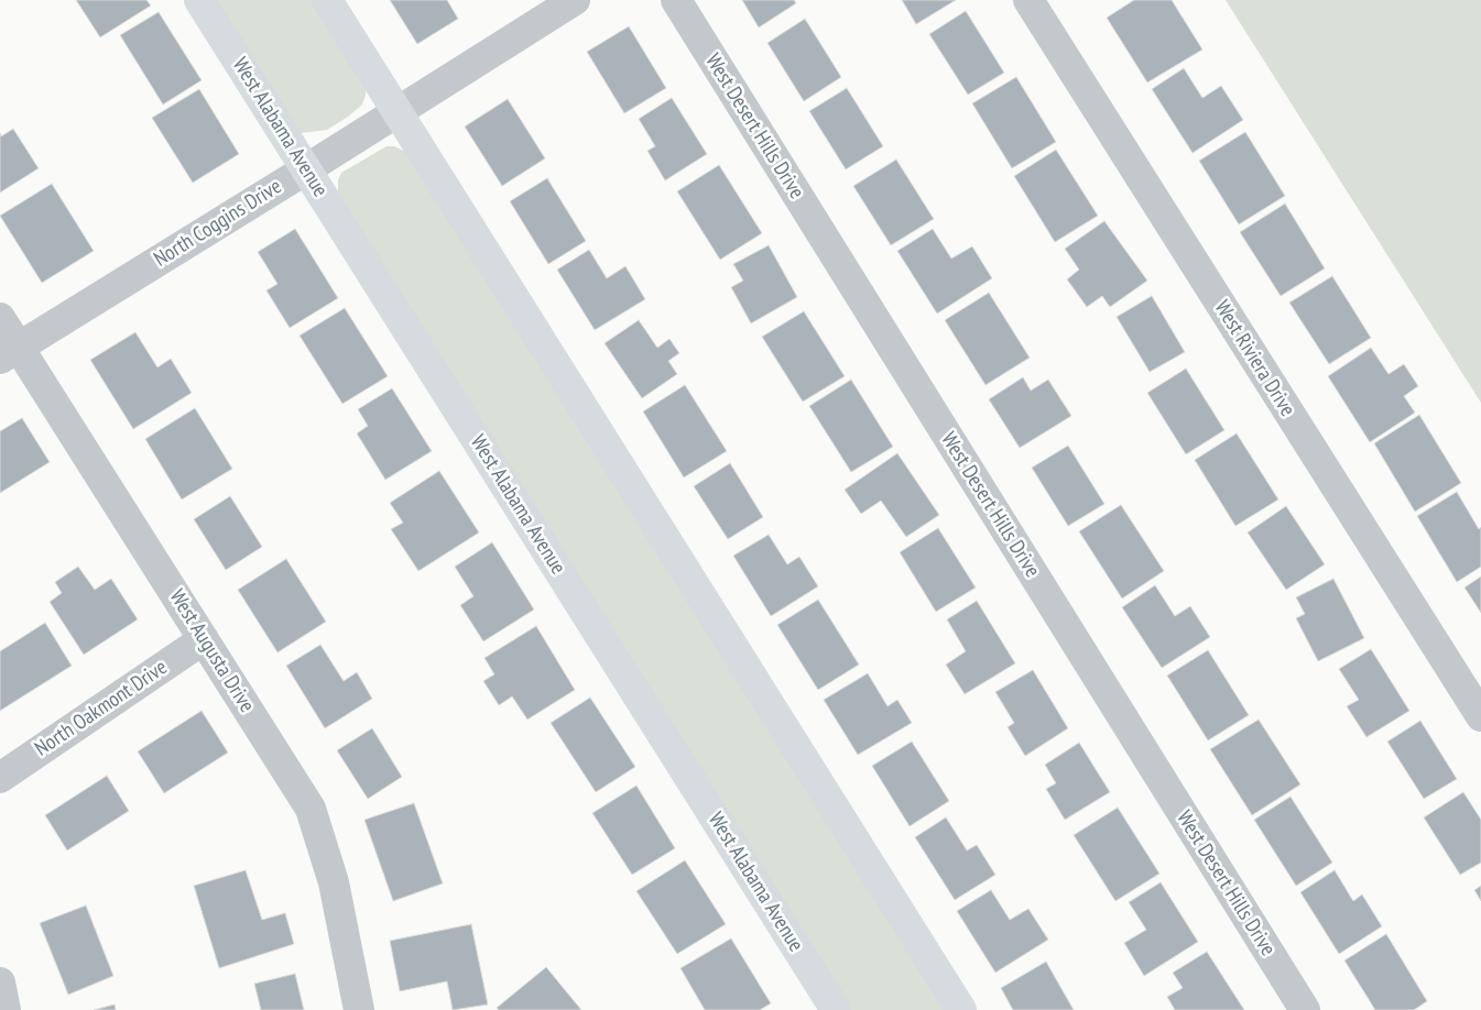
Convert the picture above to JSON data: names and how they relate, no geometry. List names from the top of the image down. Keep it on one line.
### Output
{"streets":{"street":["West Desert Hills Drive","West Alabama Avenue","North Coggins Drive","West Riviera Drive","West Augusta Drive","North Oakmont Drive"]},"crossings":[["West Alabama Avenue","North Coggins Drive"],["North Coggins Drive","West Augusta Drive"],["West Augusta Drive","North Oakmont Drive"]]}
